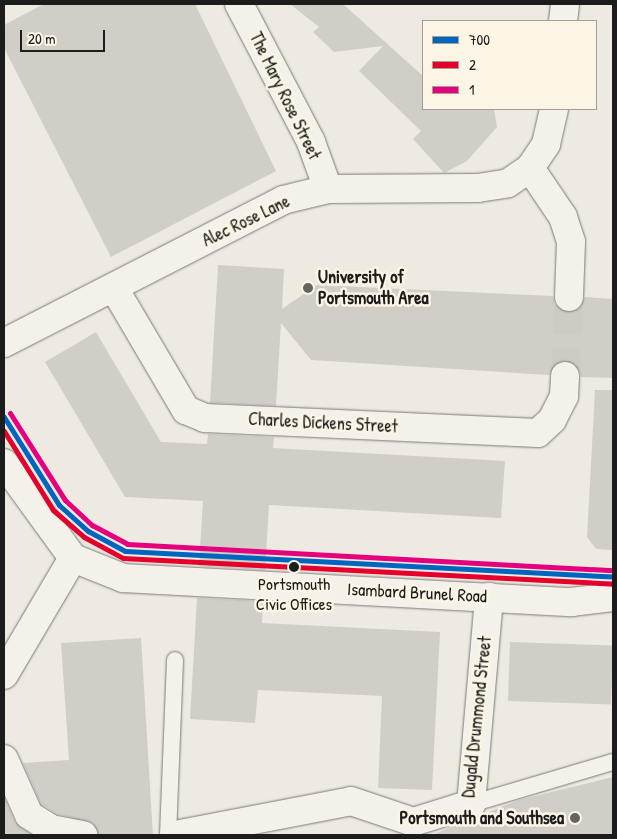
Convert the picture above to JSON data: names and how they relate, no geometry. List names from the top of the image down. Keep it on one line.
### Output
{"streets":{"street":["The Mary Rose Street","Alec Rose Lane","Charles Dickens Street","Isambard Brunel Road","Dugald Drummond Street"]},"crossings":[["The Mary Rose Street","Alec Rose Lane"],["Alec Rose Lane","Charles Dickens Street"],["Isambard Brunel Road","Dugald Drummond Street"]],"places":["University of Portsmouth Area","Portsmouth Civic Offices","Portsmouth and Southsea"],"lines":["transit line 1","transit line 700","transit line 2"],"legend":["700","2","1"],"scale_bar":"20 m"}
